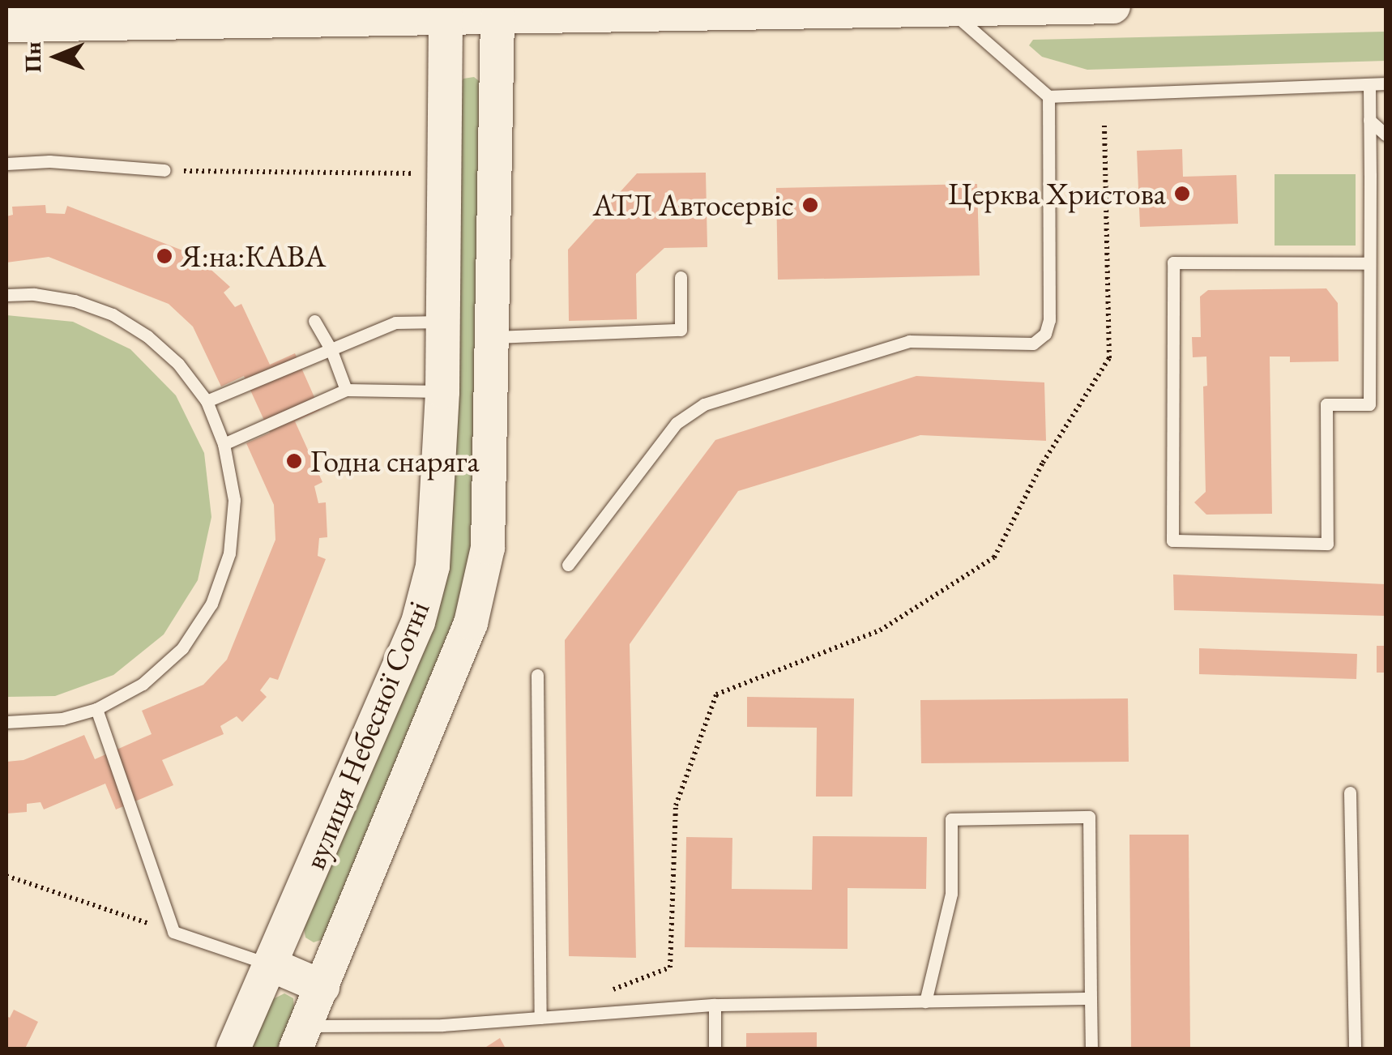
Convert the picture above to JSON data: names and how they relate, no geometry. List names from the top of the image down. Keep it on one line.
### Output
{"streets":{"street":["вулиця Небесної Сотні"]},"places":["Церква Христова","АТЛ Автосервіс","Я:на:КАВА","Годна снаряга"],"north":"left"}
